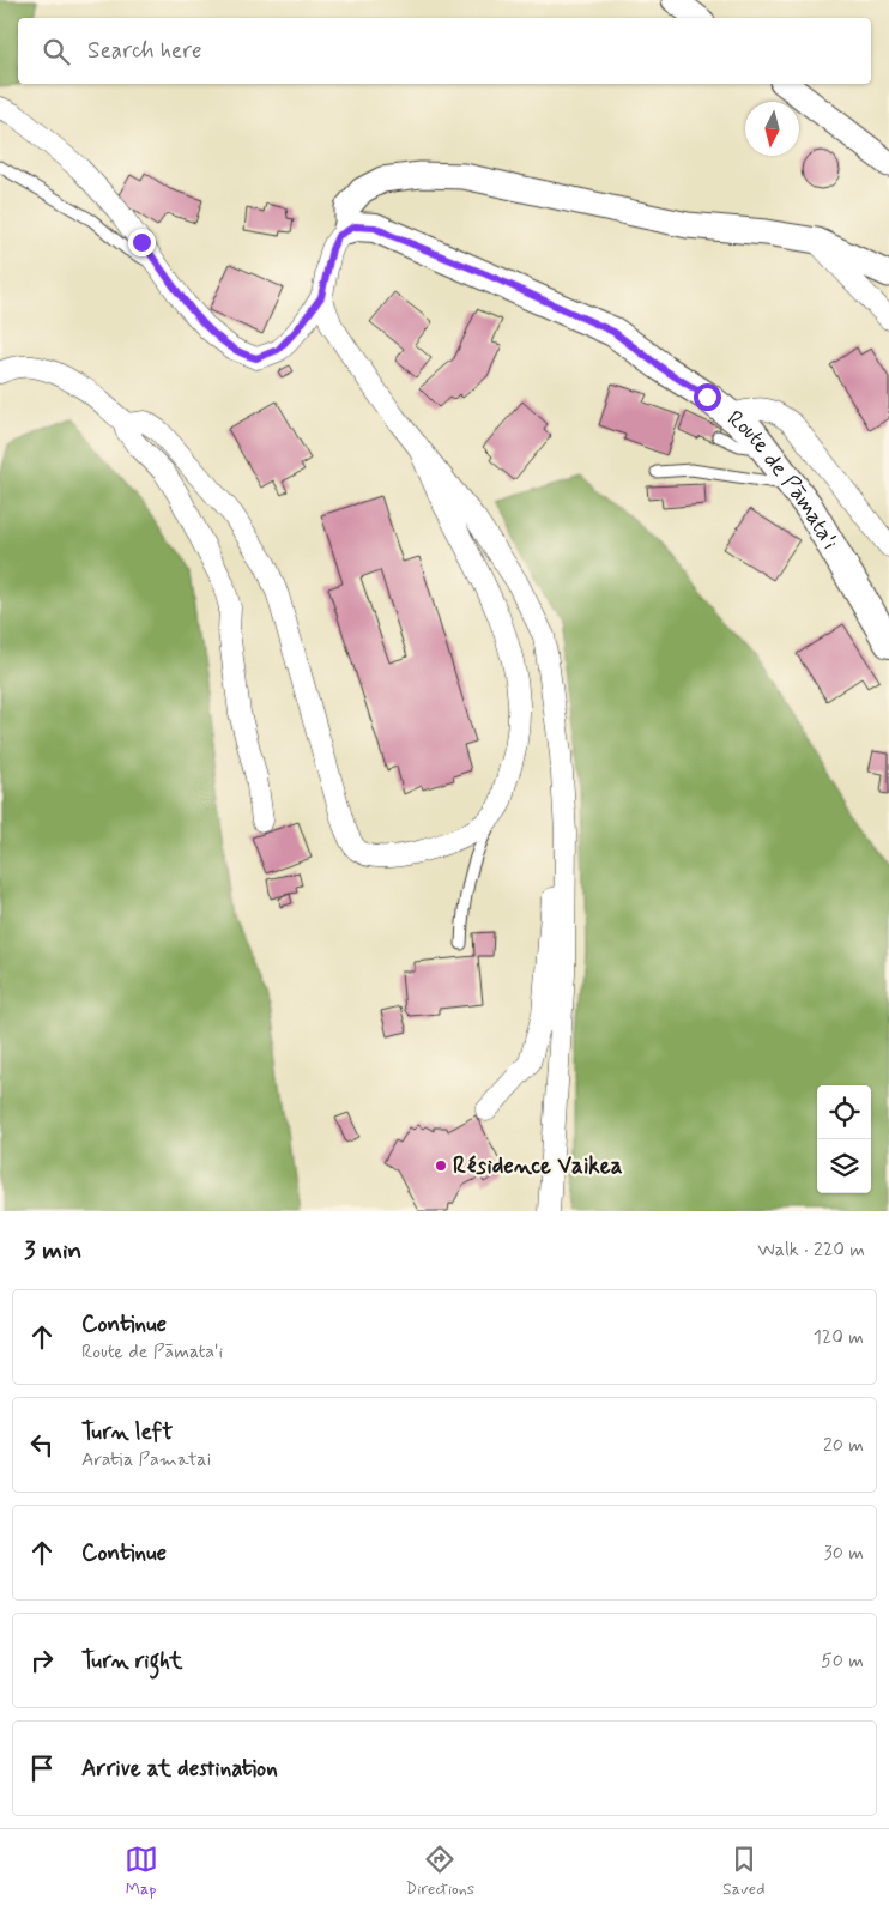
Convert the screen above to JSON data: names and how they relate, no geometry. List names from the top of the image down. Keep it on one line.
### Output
{"streets":{"main road":["Route de Pāmata'i"]},"places":["Résidence Vaikea"],"north":"bottom","page":{"search":"Search here","heading":["3 min","Walk · 220 m"],"list":[["Continue","Route de Pāmata'i","120 m"],["Turn left","Aratia Pamatai","20 m"],["Continue","30 m"],["Turn right","50 m"],"Arrive at destination"],"nav":["Map","Directions","Saved"]}}
